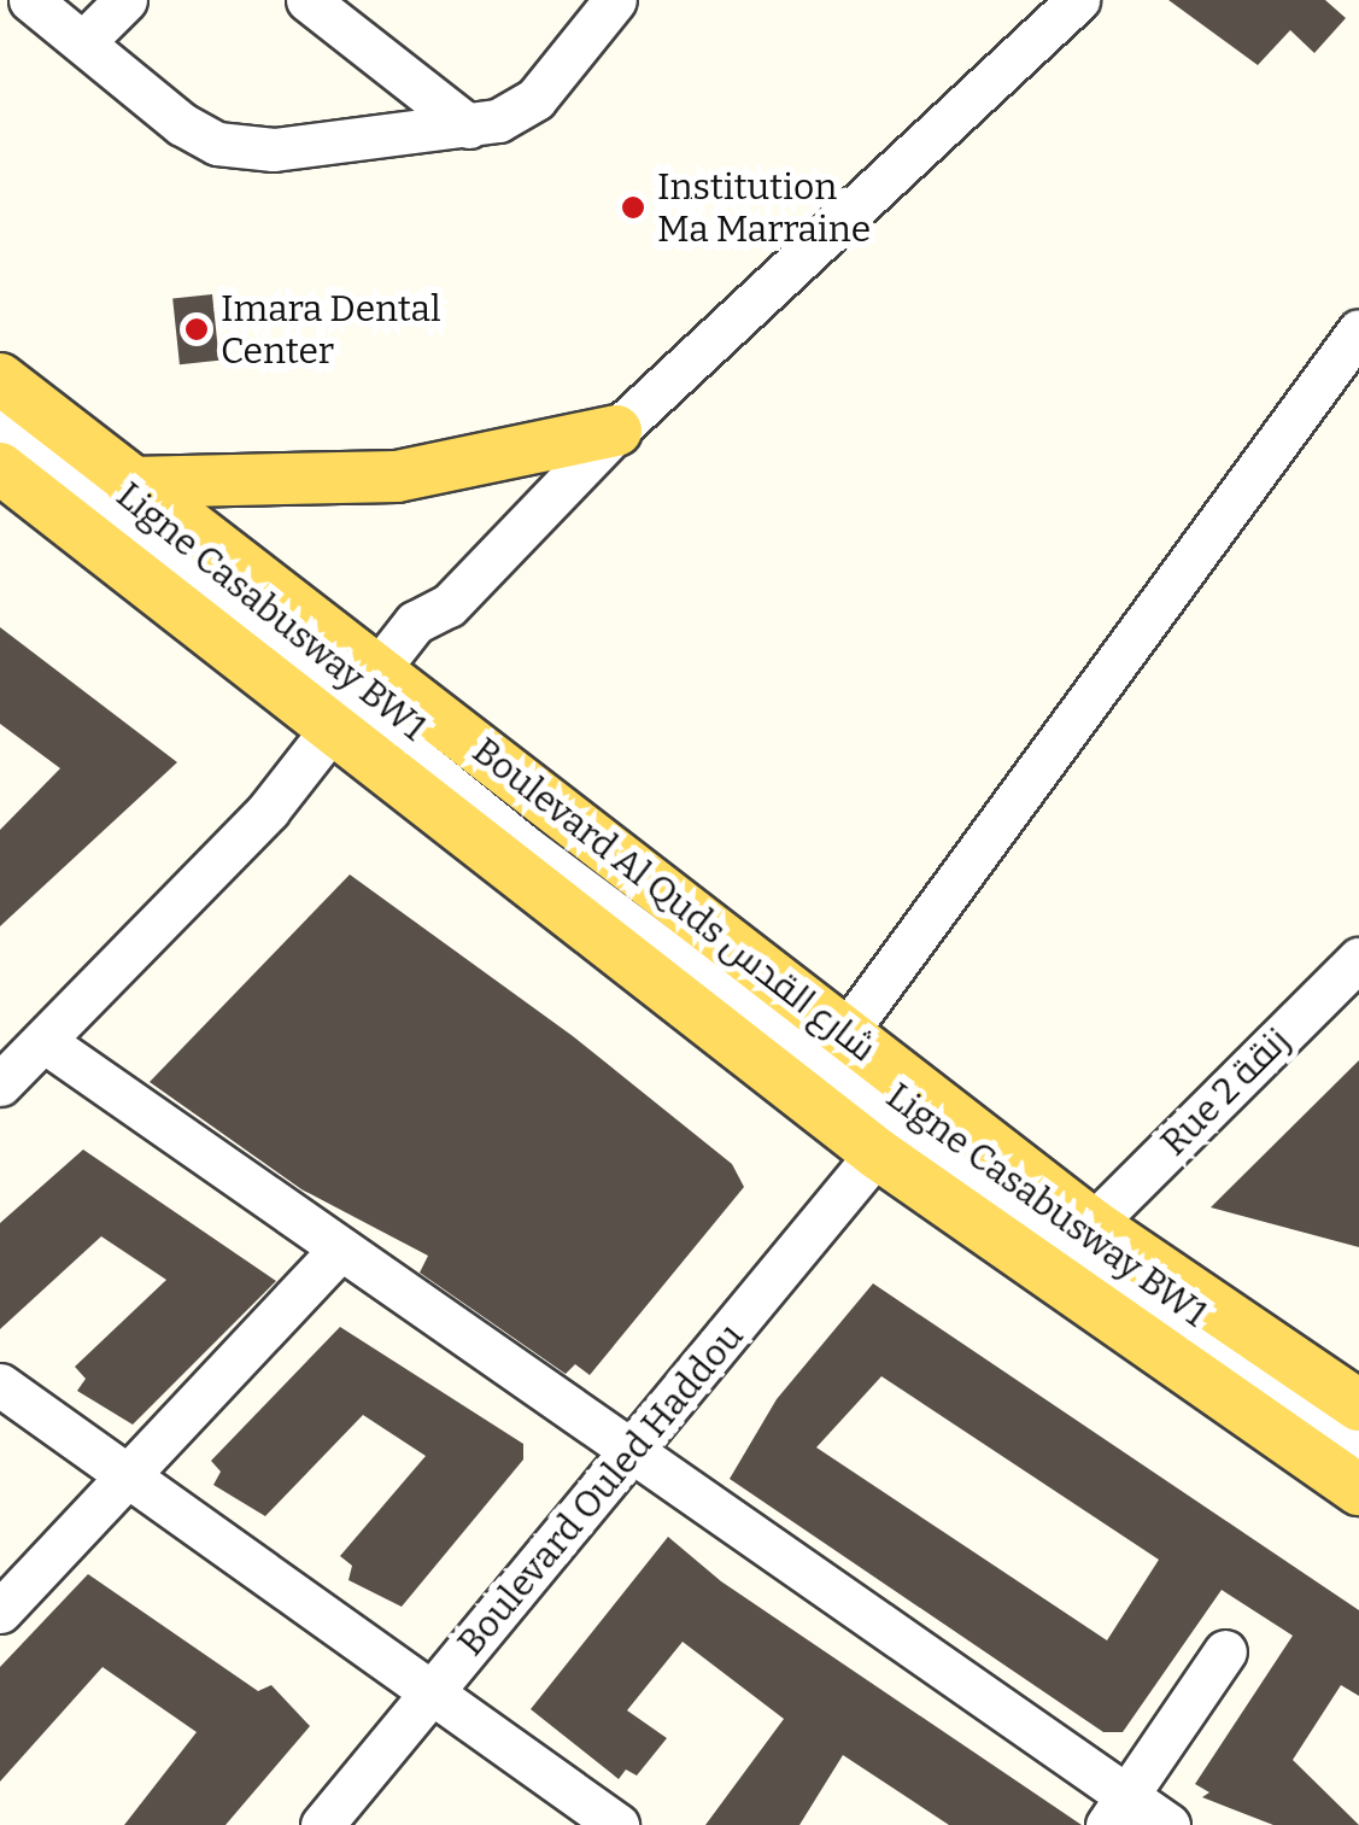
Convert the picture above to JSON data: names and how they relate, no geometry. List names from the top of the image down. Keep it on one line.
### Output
{"streets":{"main road":["Boulevard Al Quds شارع القدس"],"street":["Ligne Casabusway BW1","Rue 2 زنقة","Boulevard Ouled Haddou"]},"crossings":[["Ligne Casabusway BW1","Boulevard Al Quds شارع القدس"],["Boulevard Al Quds شارع القدس","Rue 2 زنقة"],["Boulevard Al Quds شارع القدس","Boulevard Ouled Haddou"]],"places":["Institution Ma Marraine","Imara Dental Center"]}
